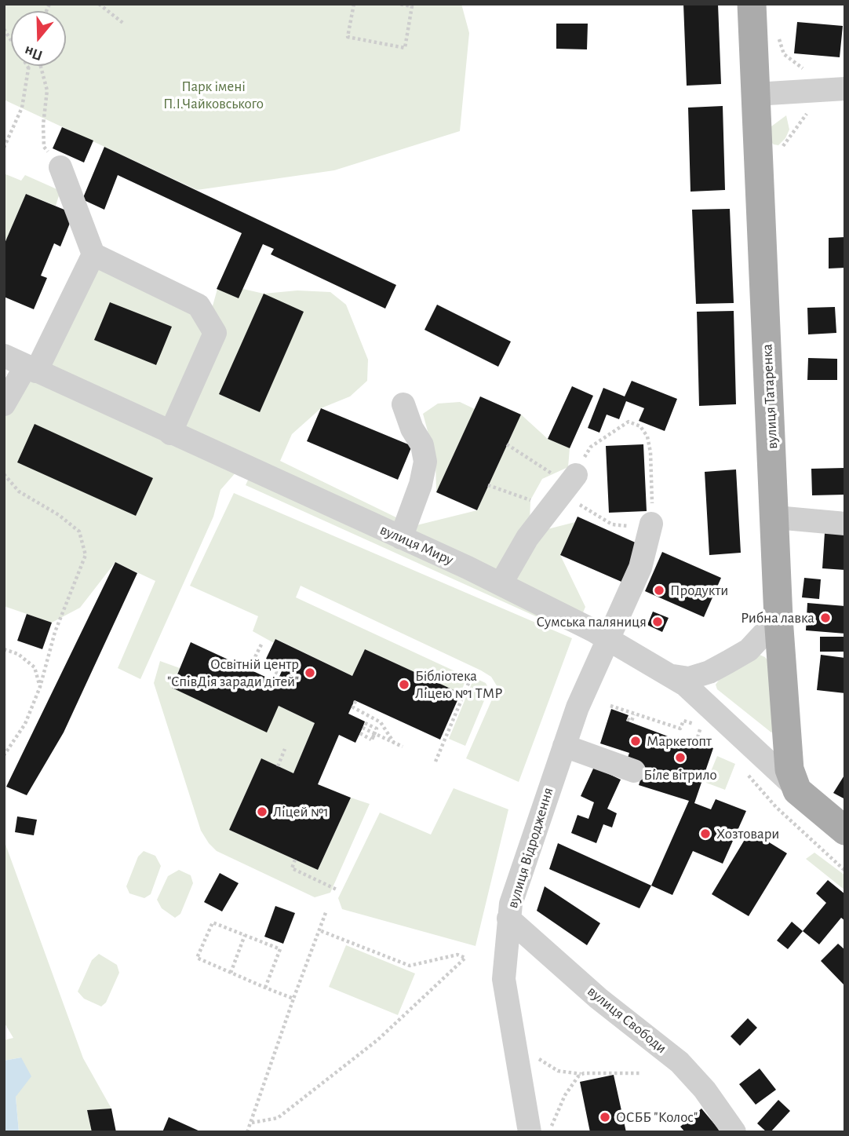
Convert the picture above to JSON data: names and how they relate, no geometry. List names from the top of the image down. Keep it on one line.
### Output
{"streets":{"main road":["вулиця Татаренка"],"street":["вулиця Миру","вулиця Відродження","вулиця Свободи"]},"crossings":[["вулиця Татаренка","вулиця Миру"],["вулиця Миру","вулиця Відродження"],["вулиця Відродження","вулиця Свободи"]],"parks":["Парк імені П.І.Чайковського"],"places":["Продукти","Рибна лавка","Сумська паляниця","Освітній центр \"СпівДія заради дітей\"","Бібліотека Ліцею №1 ТМР","Маркетопт","Біле вітрило","Ліцей №1","Хозтовари","ОСББ \"Колос\""],"north":"bottom"}
